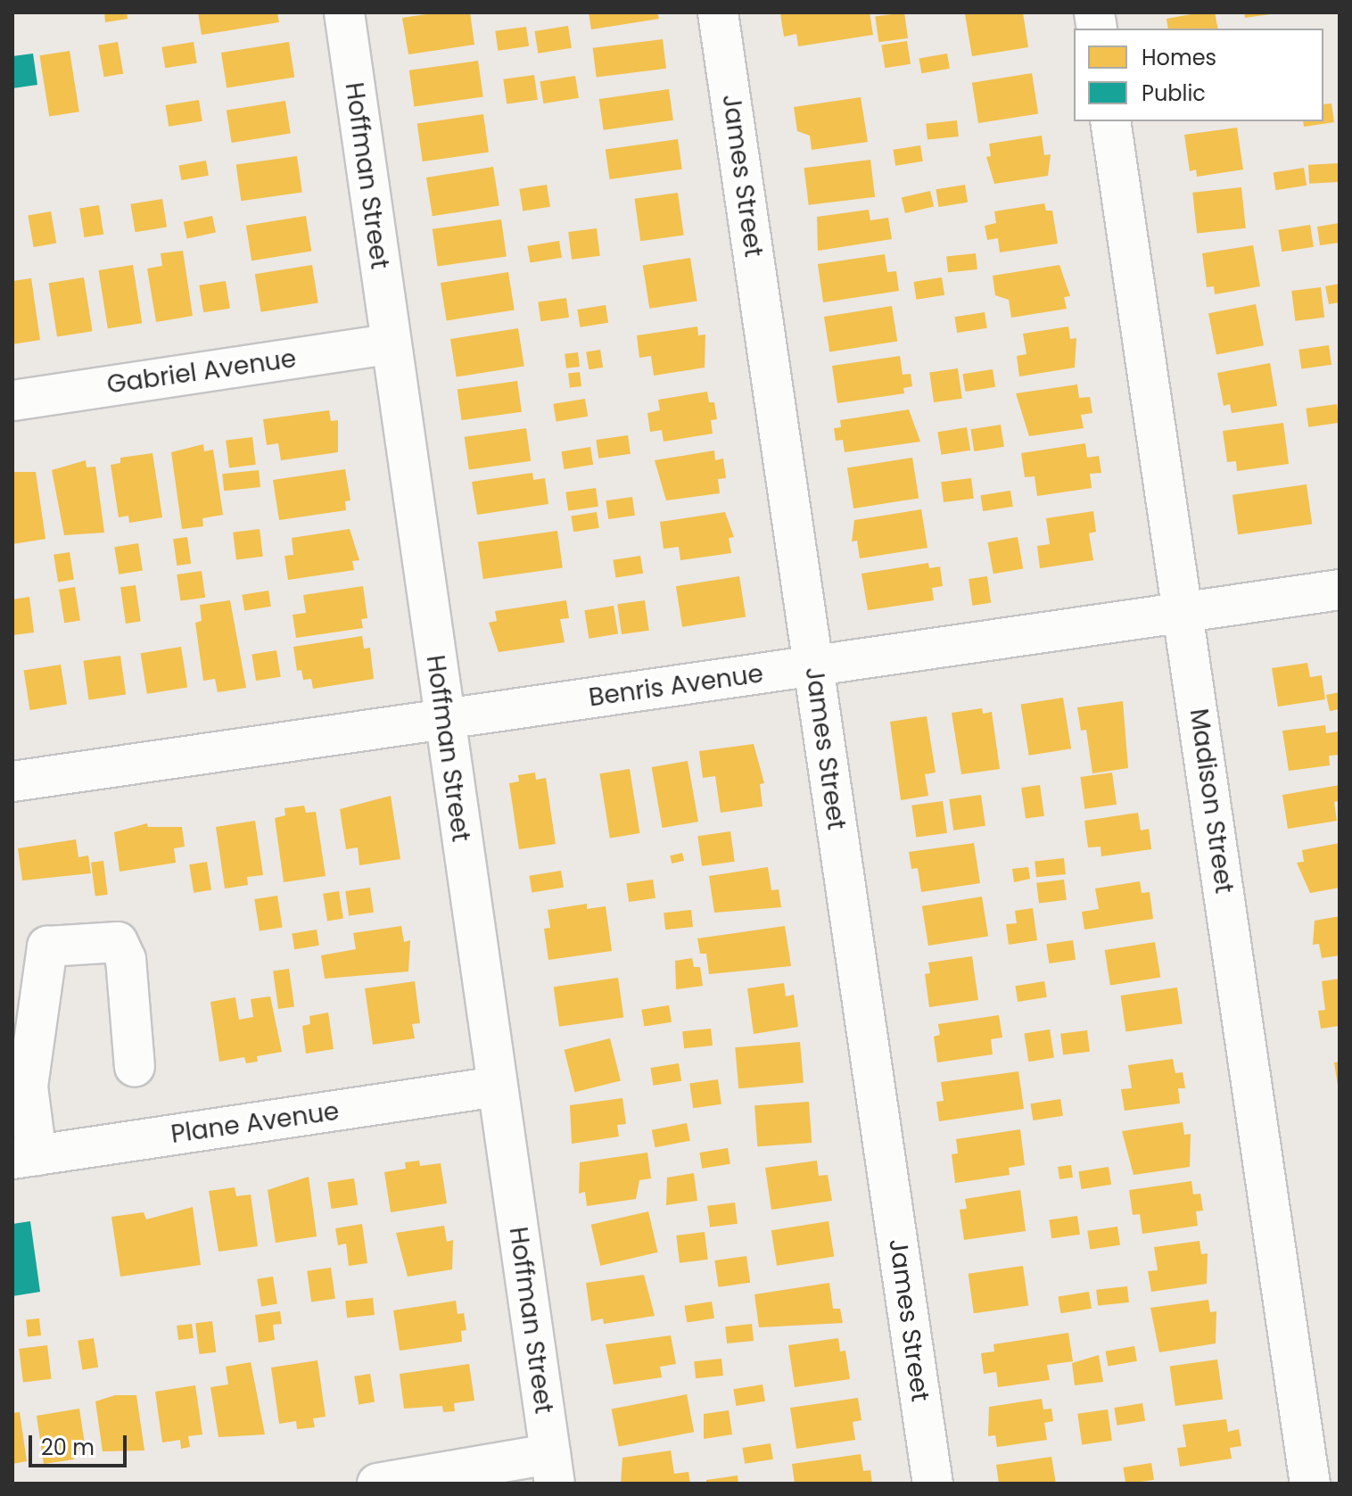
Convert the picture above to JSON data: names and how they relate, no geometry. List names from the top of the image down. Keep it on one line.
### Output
{"streets":{"street":["Hoffman Street","James Street","Gabriel Avenue","Benris Avenue","Madison Street","Plane Avenue"]},"crossings":[["Hoffman Street","Gabriel Avenue"],["Hoffman Street","Benris Avenue"],["Hoffman Street","Plane Avenue"],["James Street","Benris Avenue"],["Benris Avenue","Madison Street"]],"legend":["Homes","Public"],"scale_bar":"20 m"}
